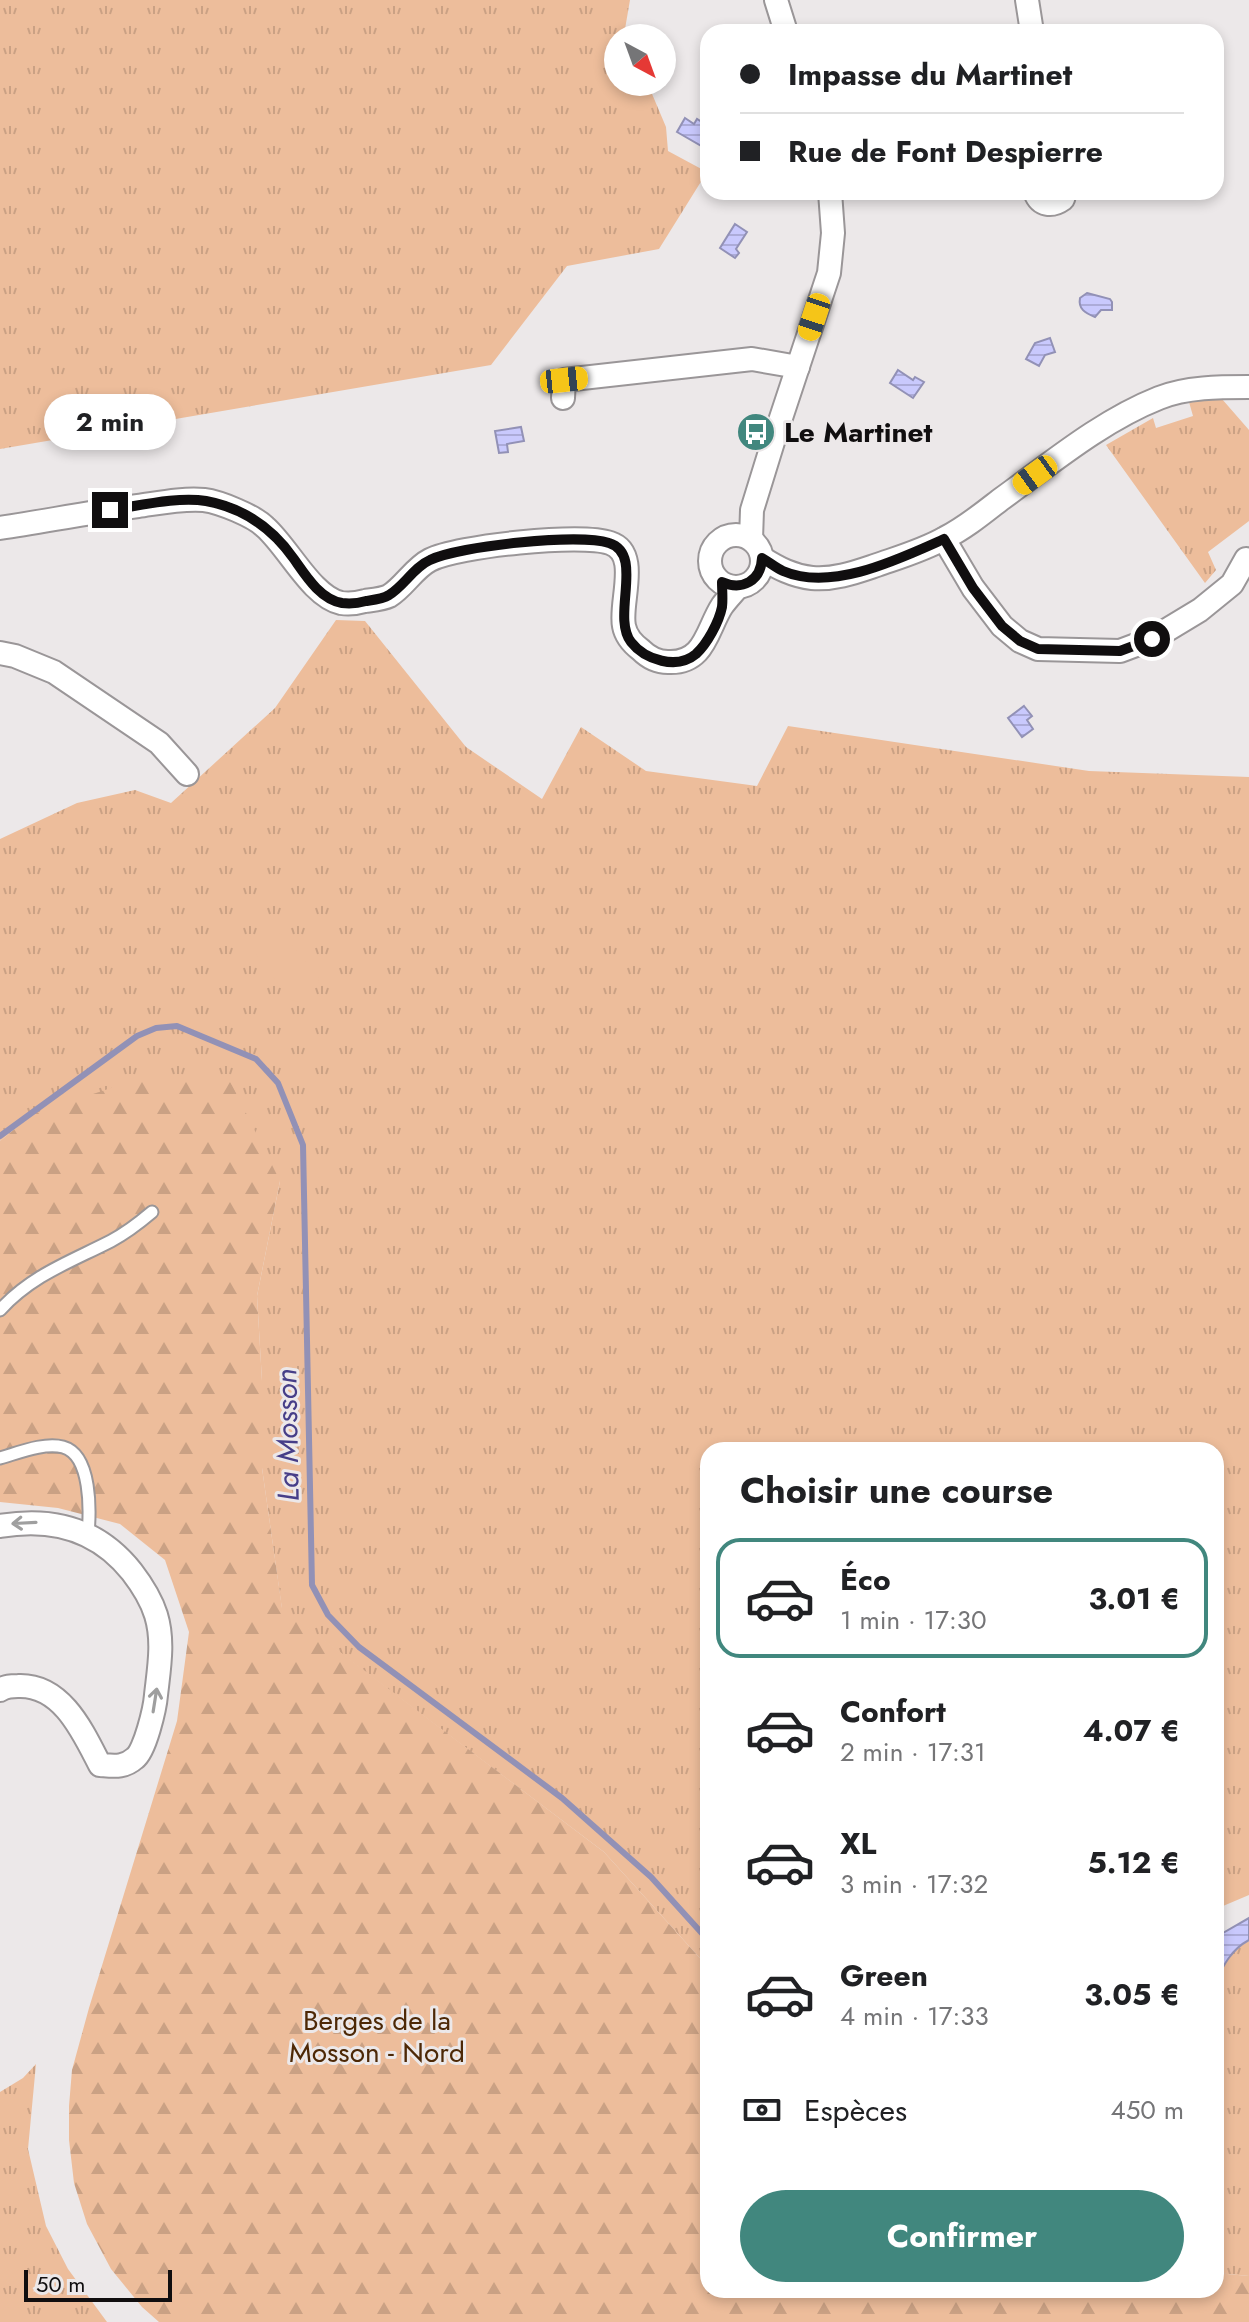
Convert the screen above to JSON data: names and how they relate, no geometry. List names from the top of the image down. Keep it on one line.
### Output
{"water":["La Mosson"],"parks":["Berges de la Mosson - Nord"],"places":{"bus stop":["Le Martinet"]},"scale_bar":"50 m","north":"bottom right","page":{"banner":["Impasse du Martinet","Rue de Font Despierre"],"bubble":"2 min","heading":"Choisir une course","list":[{"name":"Éco","note":"1 min · 17:30","value":"3.01 €"},{"name":"Confort","note":"2 min · 17:31","value":"4.07 €"},{"name":"XL","note":"3 min · 17:32","value":"5.12 €"},{"name":"Green","note":"4 min · 17:33","value":"3.05 €"}],"pay":["Espèces","450 m"],"buttons":"Confirmer","scale":"50 m"}}
